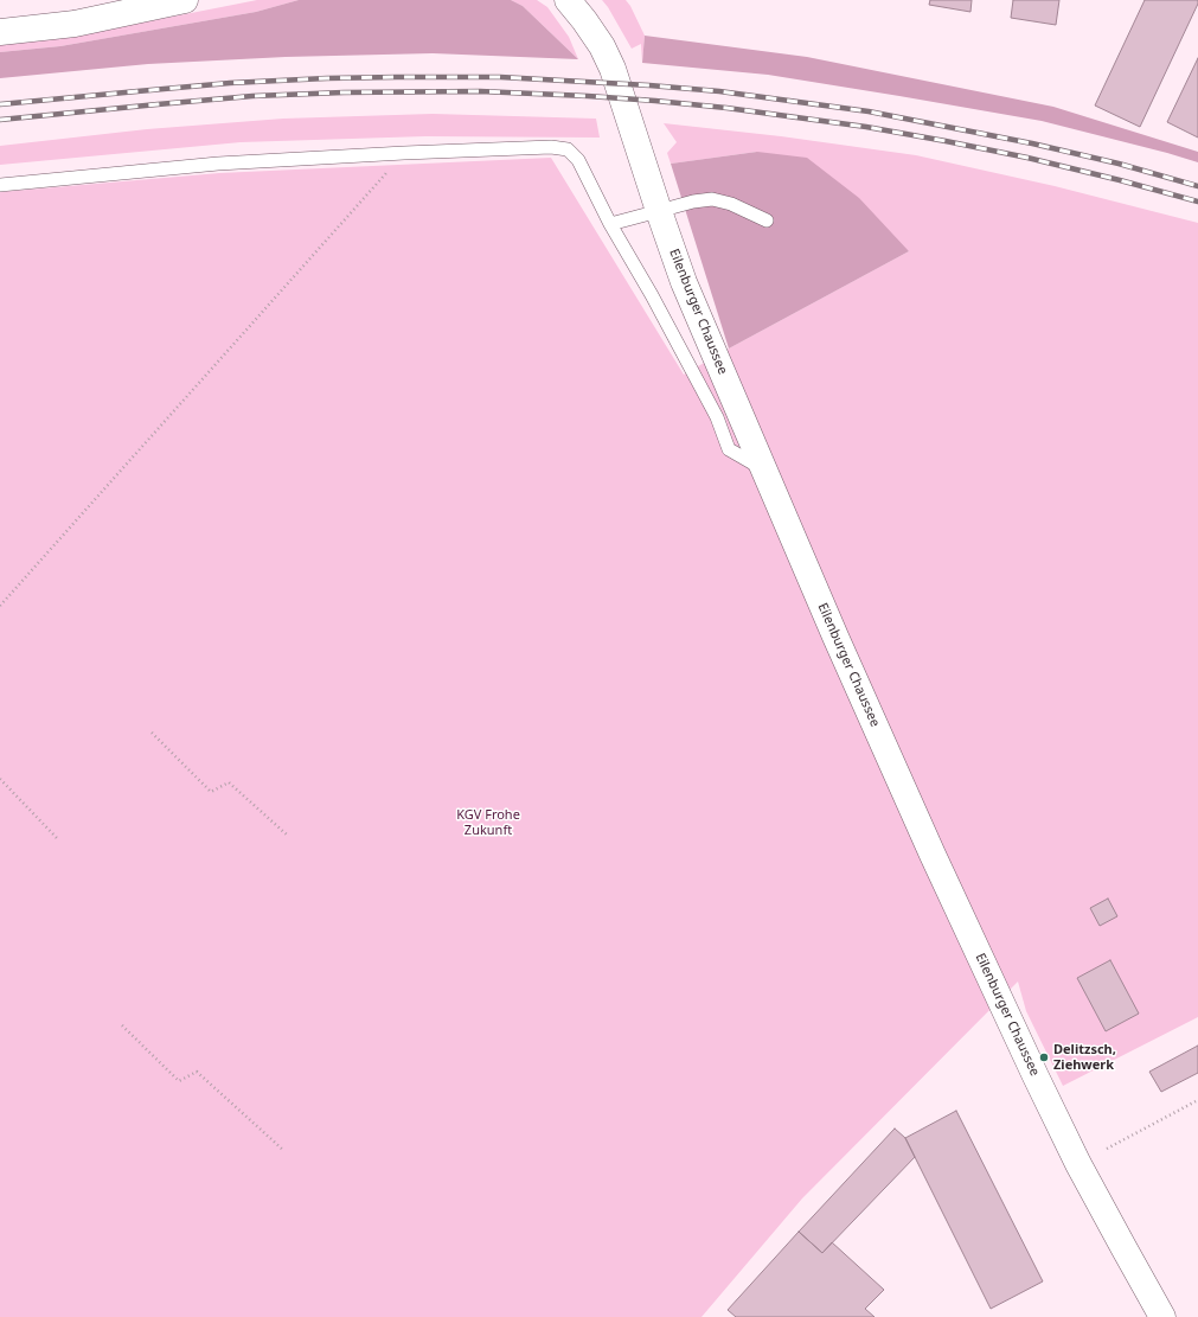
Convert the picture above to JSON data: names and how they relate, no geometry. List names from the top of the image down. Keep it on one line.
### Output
{"streets":{"street":["Eilenburger Chaussee"]},"parks":["KGV Frohe Zukunft"],"places":["Delitzsch, Ziehwerk"]}
